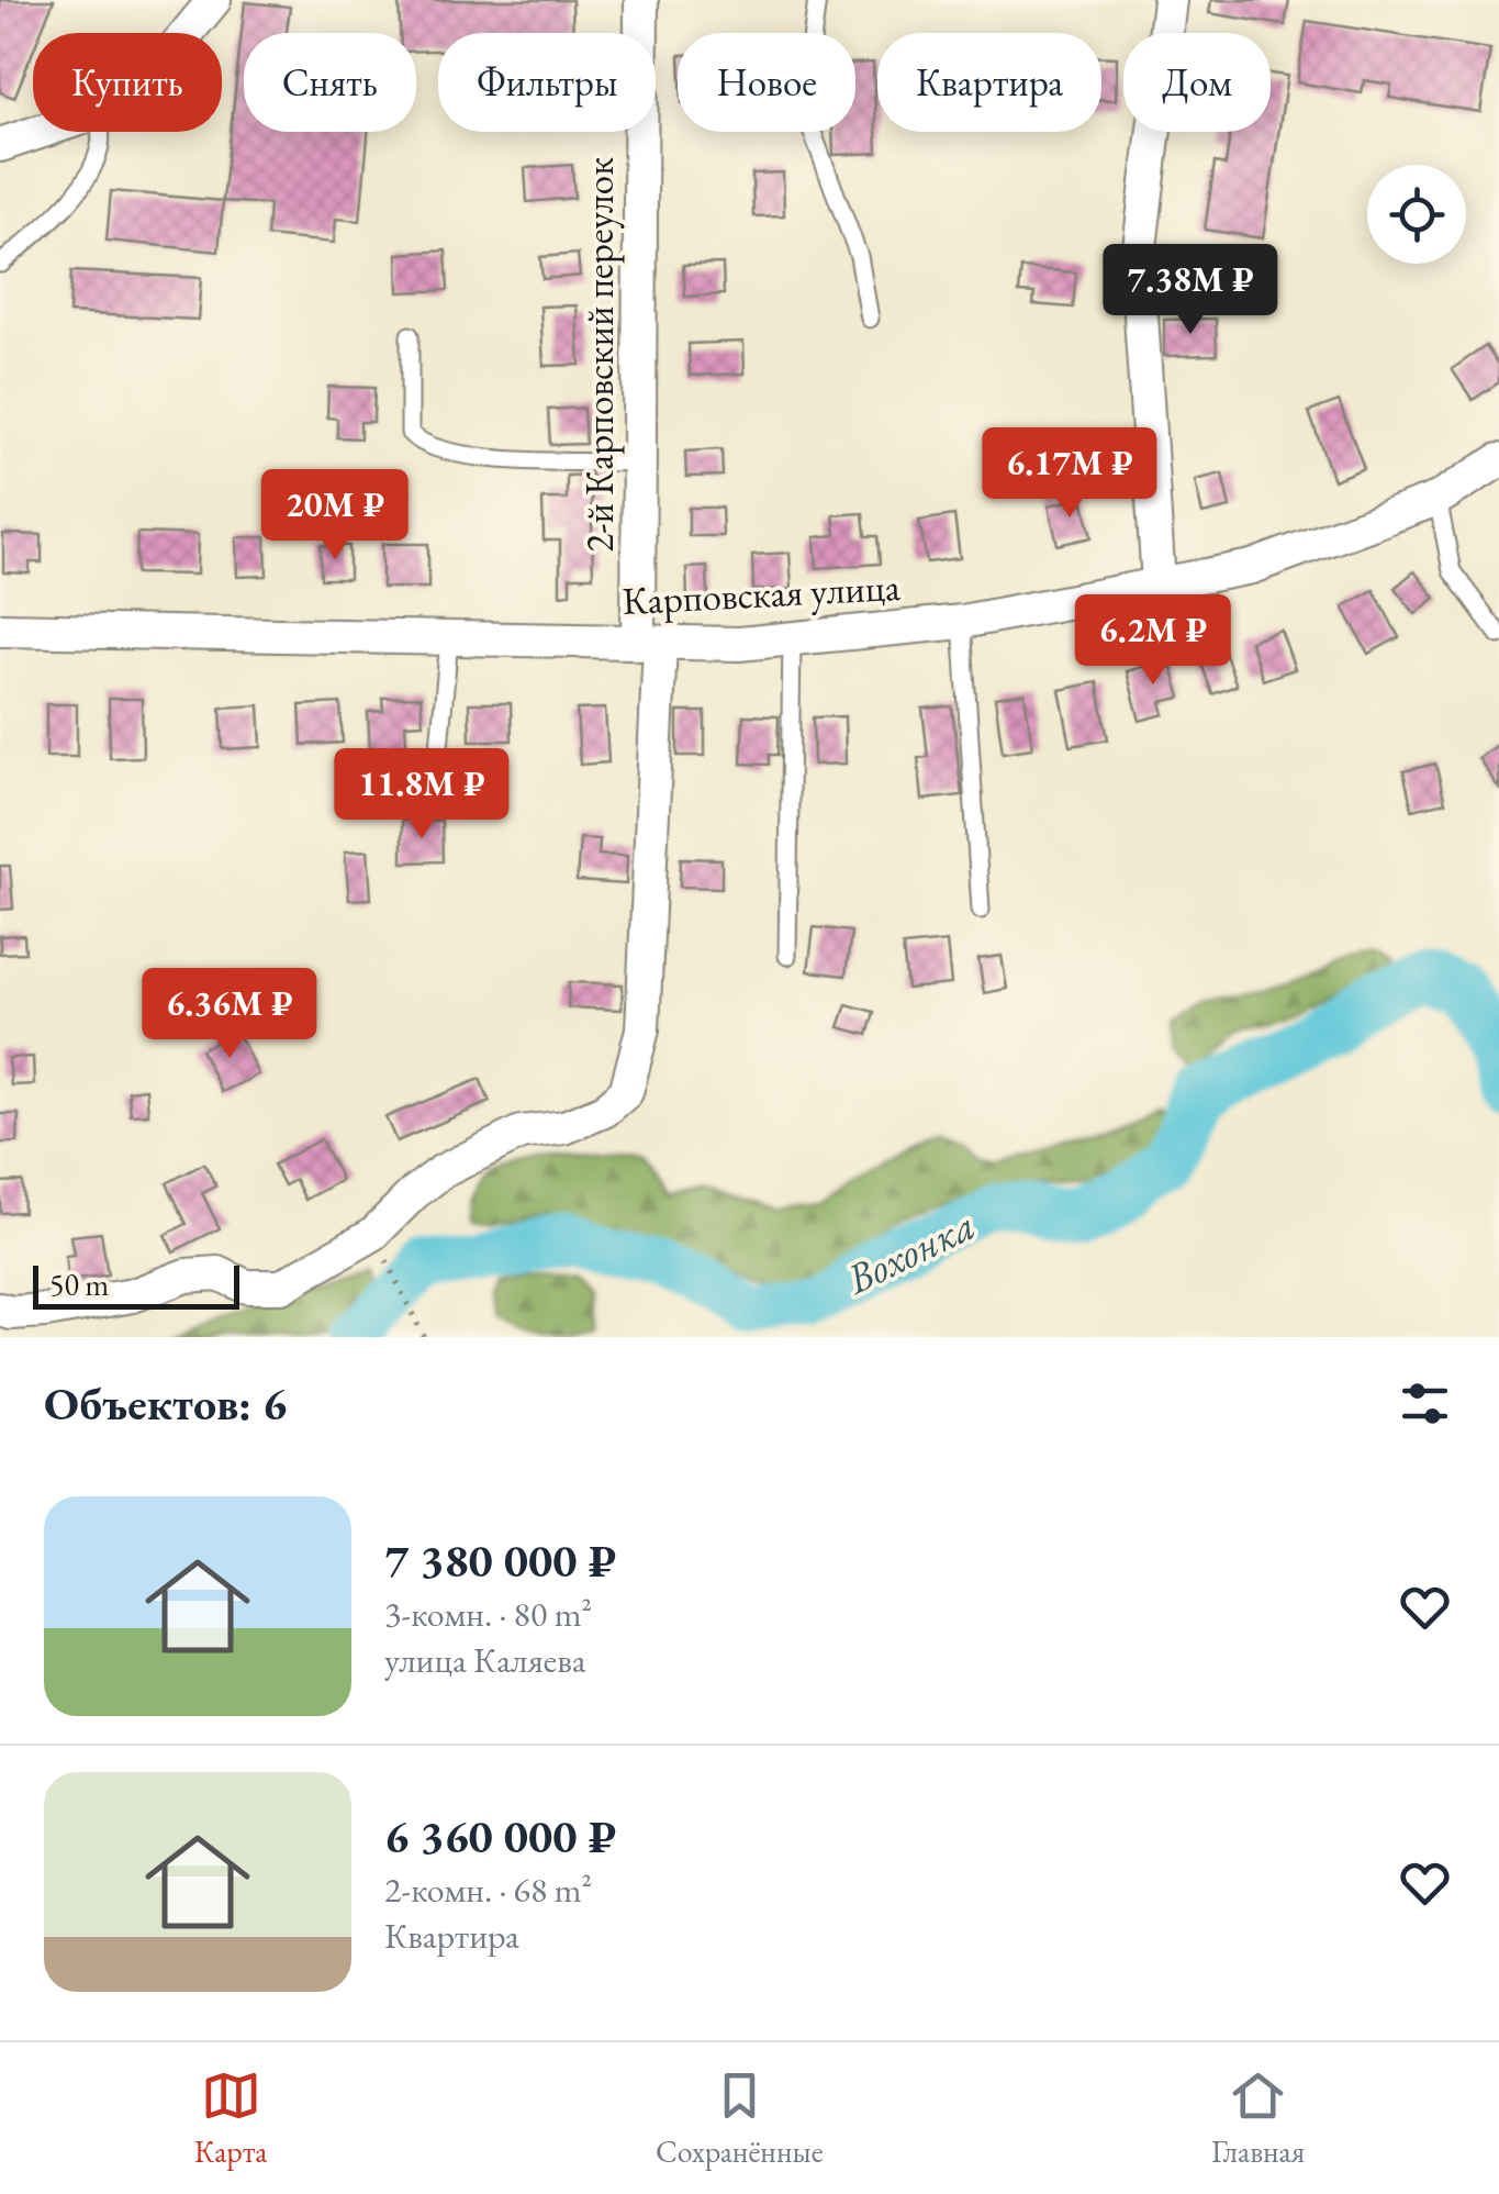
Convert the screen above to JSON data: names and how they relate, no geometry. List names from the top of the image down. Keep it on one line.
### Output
{"streets":{"street":["2-й Карповский переулок","Карповская улица"]},"crossings":[["2-й Карповский переулок","Карповская улица"]],"water":["Вохонка"],"scale_bar":"50 m","page":{"chip":["Купить","Снять","Фильтры","Новое","Квартира","Дом"],"price":["7.38M ₽","6.17M ₽","20M ₽","6.2M ₽","11.8M ₽","6.36M ₽"],"scale":"50 m","heading":"Объектов: 6","list":[{"name":"7 380 000 ₽","note":"3-комн. · 80 m² · улица Каляева"},{"name":"6 360 000 ₽","note":"2-комн. · 68 m² · Квартира"}],"tabs":["Карта","Сохранённые","Главная"]}}
